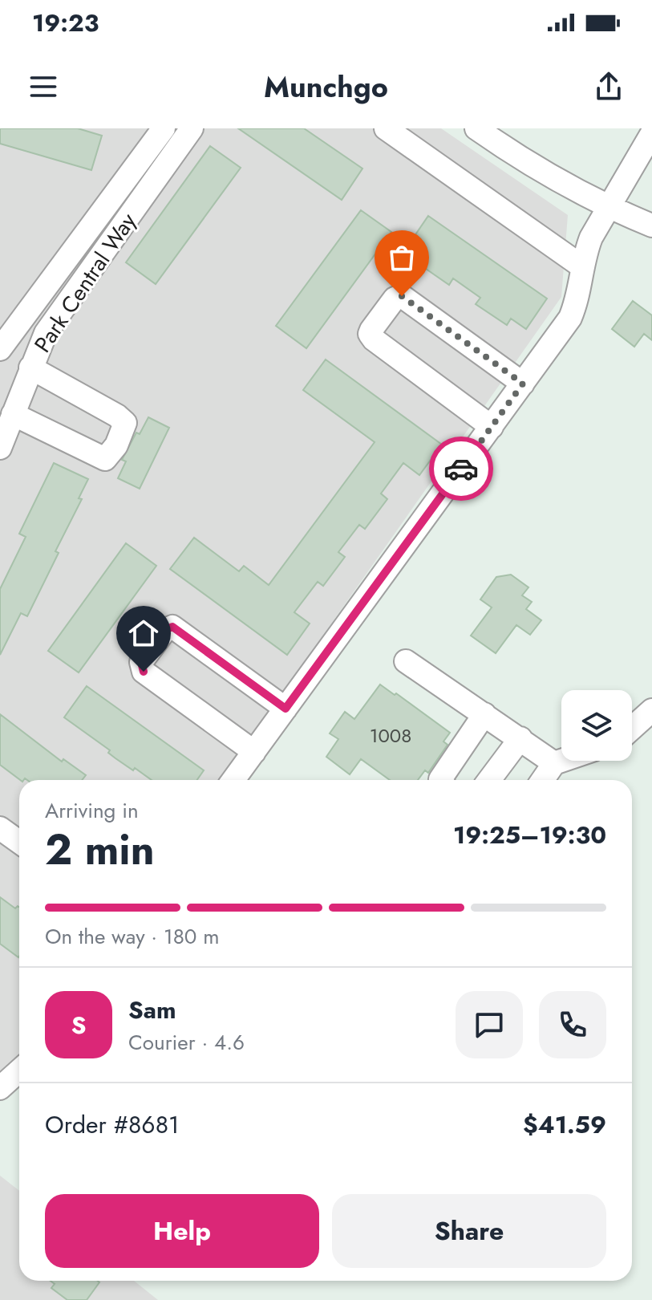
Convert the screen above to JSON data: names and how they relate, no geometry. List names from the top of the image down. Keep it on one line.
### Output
{"streets":{"street":["Park Central Way"]},"house_numbers":["1008"],"page":{"status":"19:23","header":"Munchgo","heading":["2 min","Arriving in","19:25–19:30"],"panel":["Sam","Courier · 4.6","Order #8681","$41.59"],"bar":"On the way · 180 m","round":"S","buttons":["Help","Share"]}}
